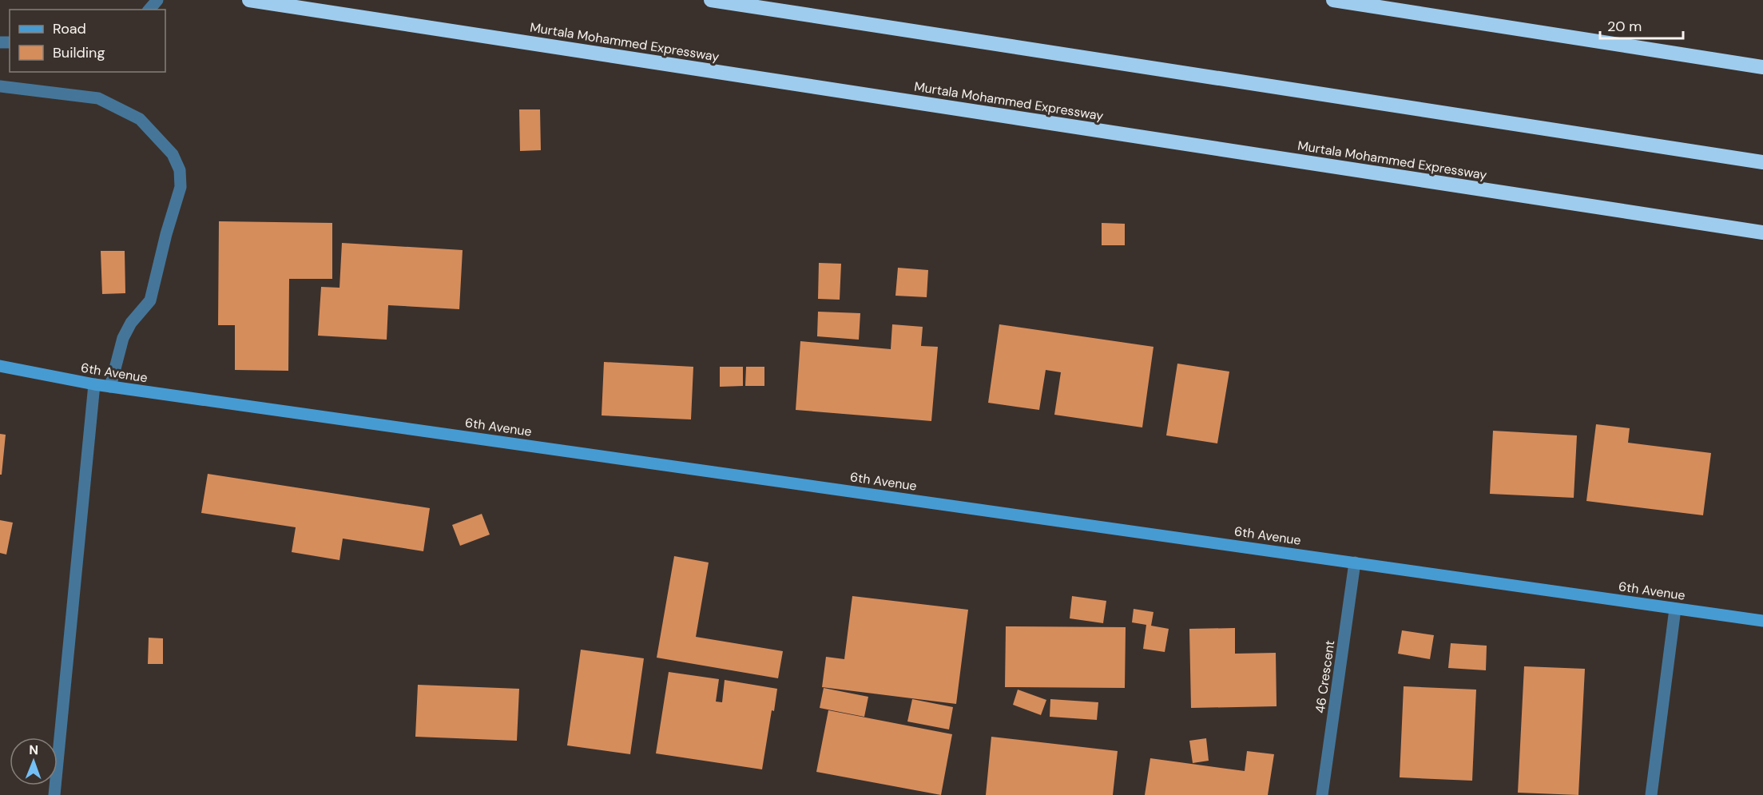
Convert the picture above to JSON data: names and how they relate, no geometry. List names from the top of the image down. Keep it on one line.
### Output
{"streets":{"highway":["Murtala Mohammed Expressway"],"street":["6th Avenue","46 Crescent"]},"crossings":[["6th Avenue","46 Crescent"]],"legend":["Road","Building"],"scale_bar":"20 m","north":"top"}
